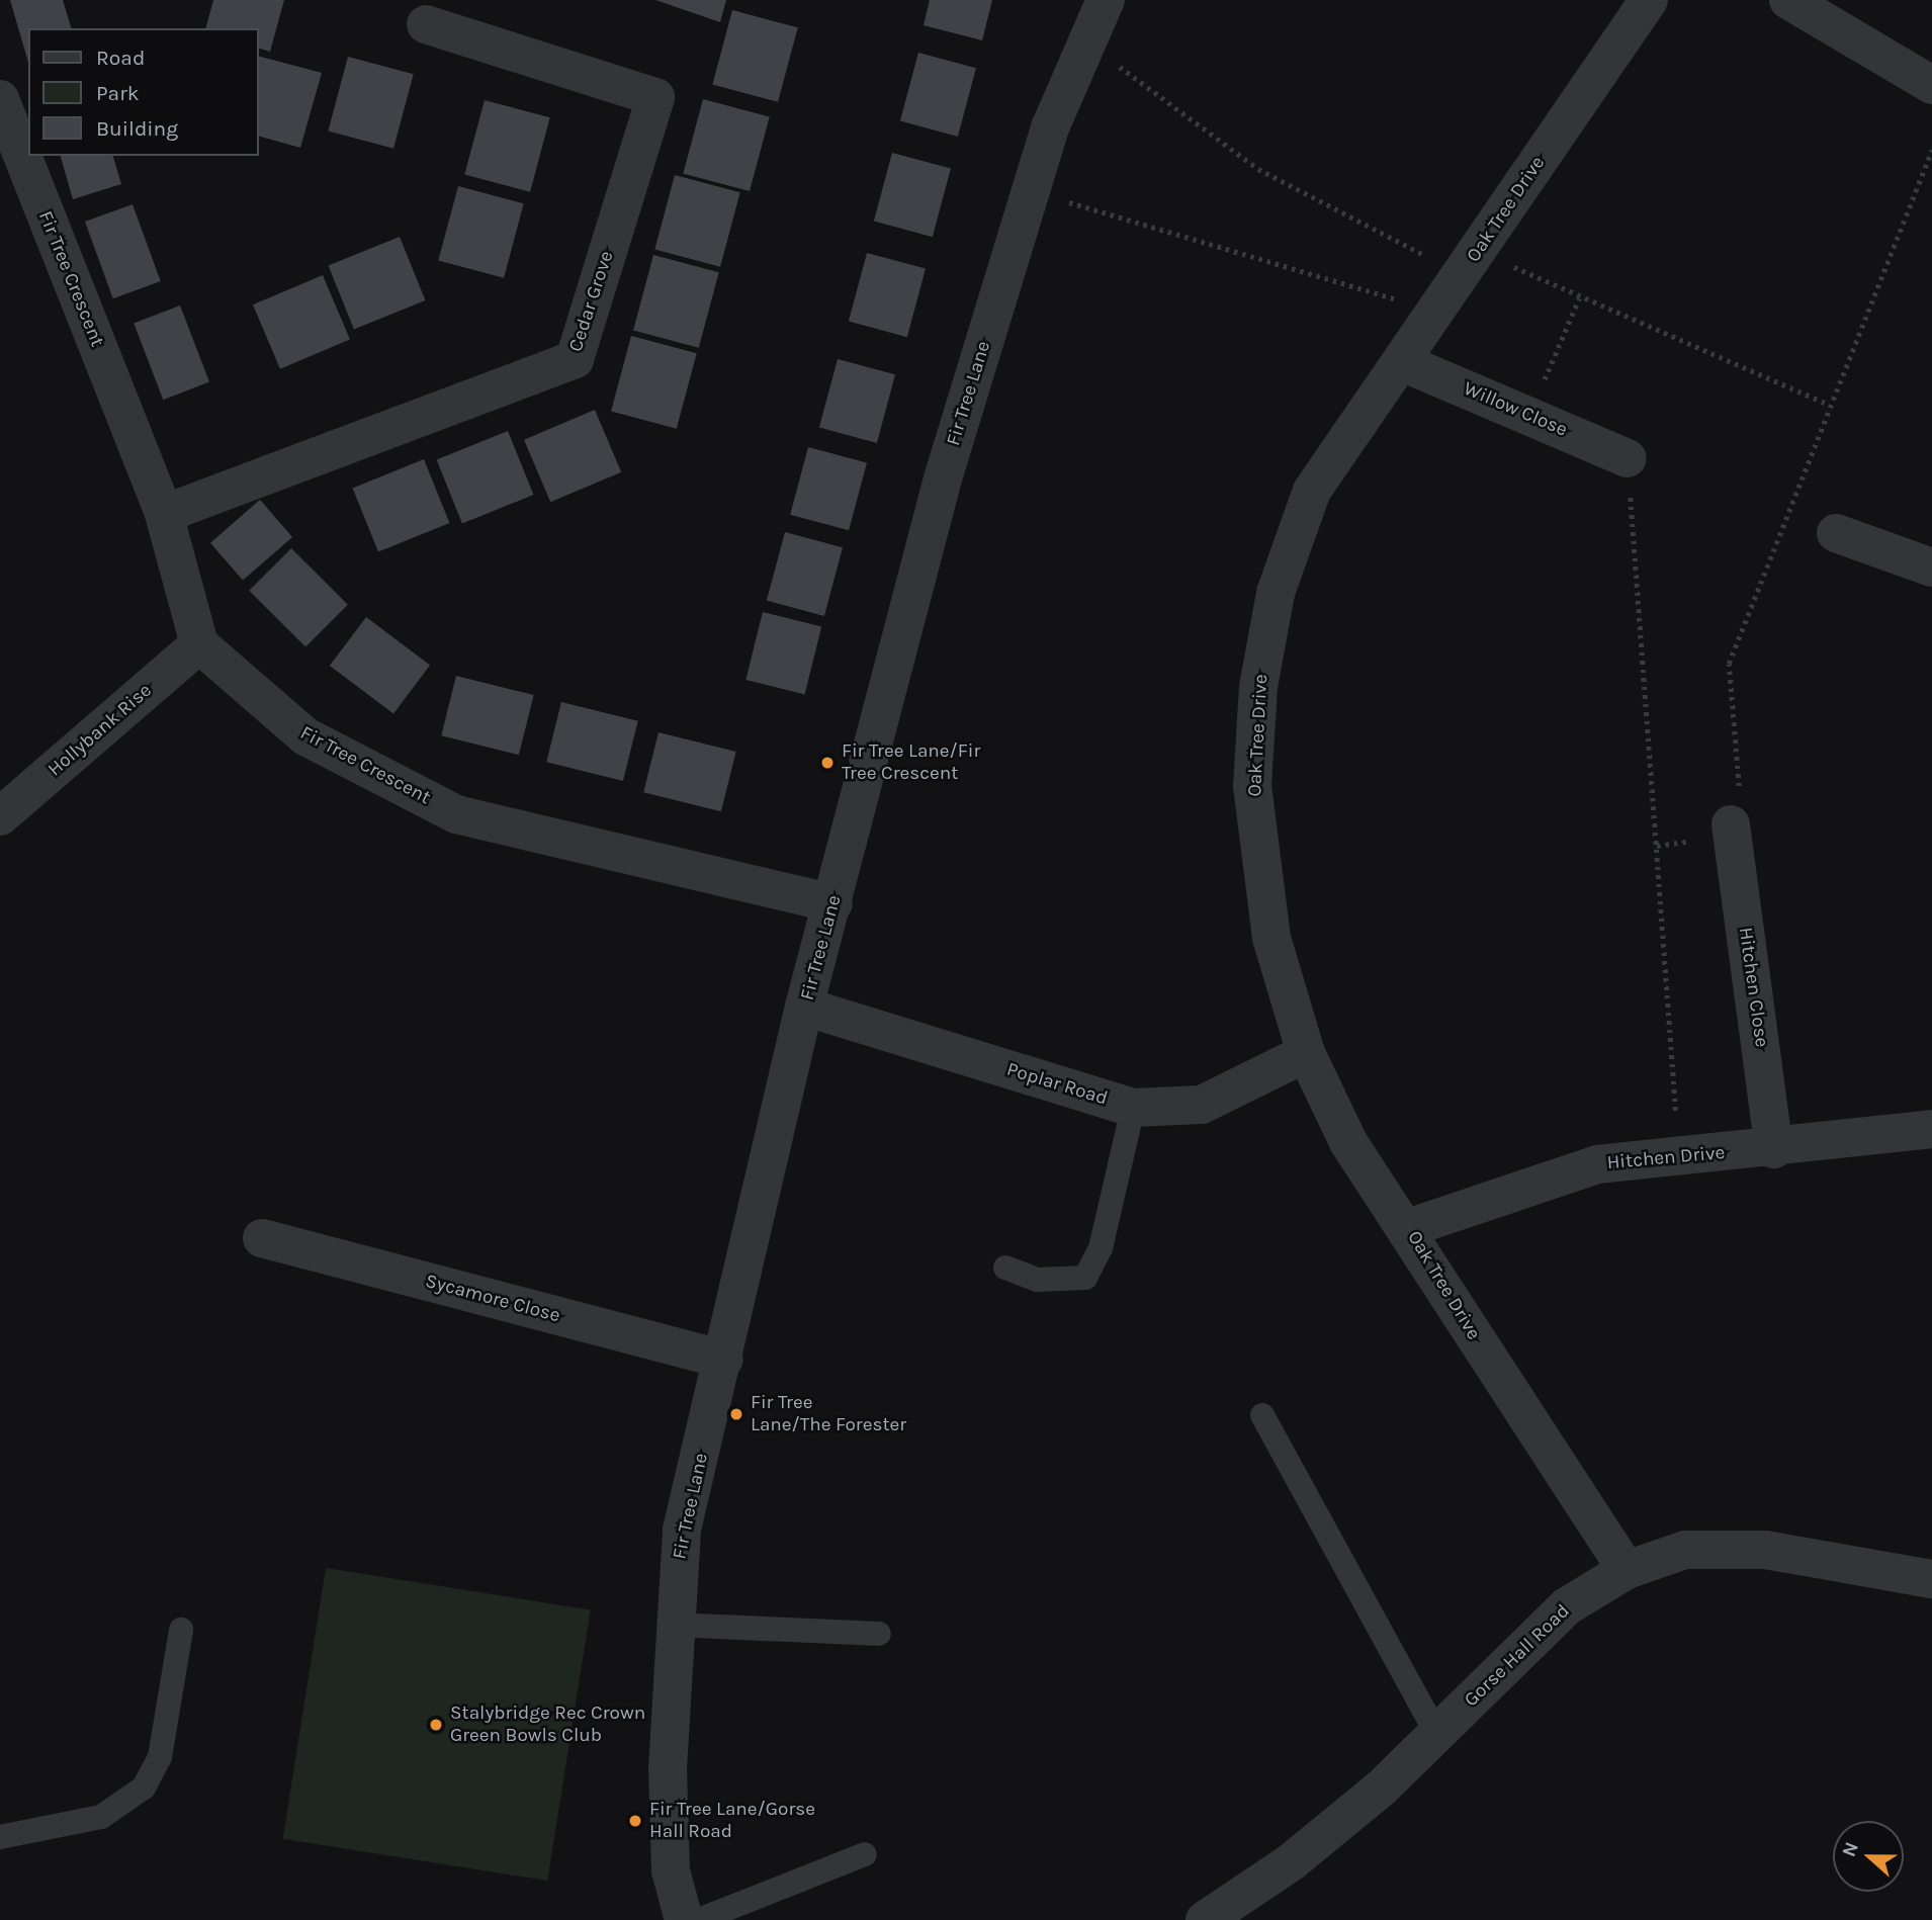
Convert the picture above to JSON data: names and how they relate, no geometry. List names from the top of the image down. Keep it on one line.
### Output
{"streets":{"street":["Oak Tree Drive","Fir Tree Crescent","Cedar Grove","Fir Tree Lane","Willow Close","Hollybank Rise","Hitchen Close","Poplar Road","Hitchen Drive","Sycamore Close","Gorse Hall Road"]},"crossings":[["Oak Tree Drive","Willow Close"],["Oak Tree Drive","Poplar Road"],["Oak Tree Drive","Hitchen Drive"],["Oak Tree Drive","Gorse Hall Road"],["Fir Tree Crescent","Cedar Grove"],["Fir Tree Crescent","Fir Tree Lane"],["Fir Tree Crescent","Hollybank Rise"],["Fir Tree Lane","Poplar Road"],["Fir Tree Lane","Sycamore Close"],["Hitchen Close","Hitchen Drive"]],"places":["Fir Tree Lane/Fir Tree Crescent","Fir Tree Lane/The Forester","Stalybridge Rec Crown Green Bowls Club","Fir Tree Lane/Gorse Hall Road"],"legend":["Road","Park","Building"],"north":"left"}
